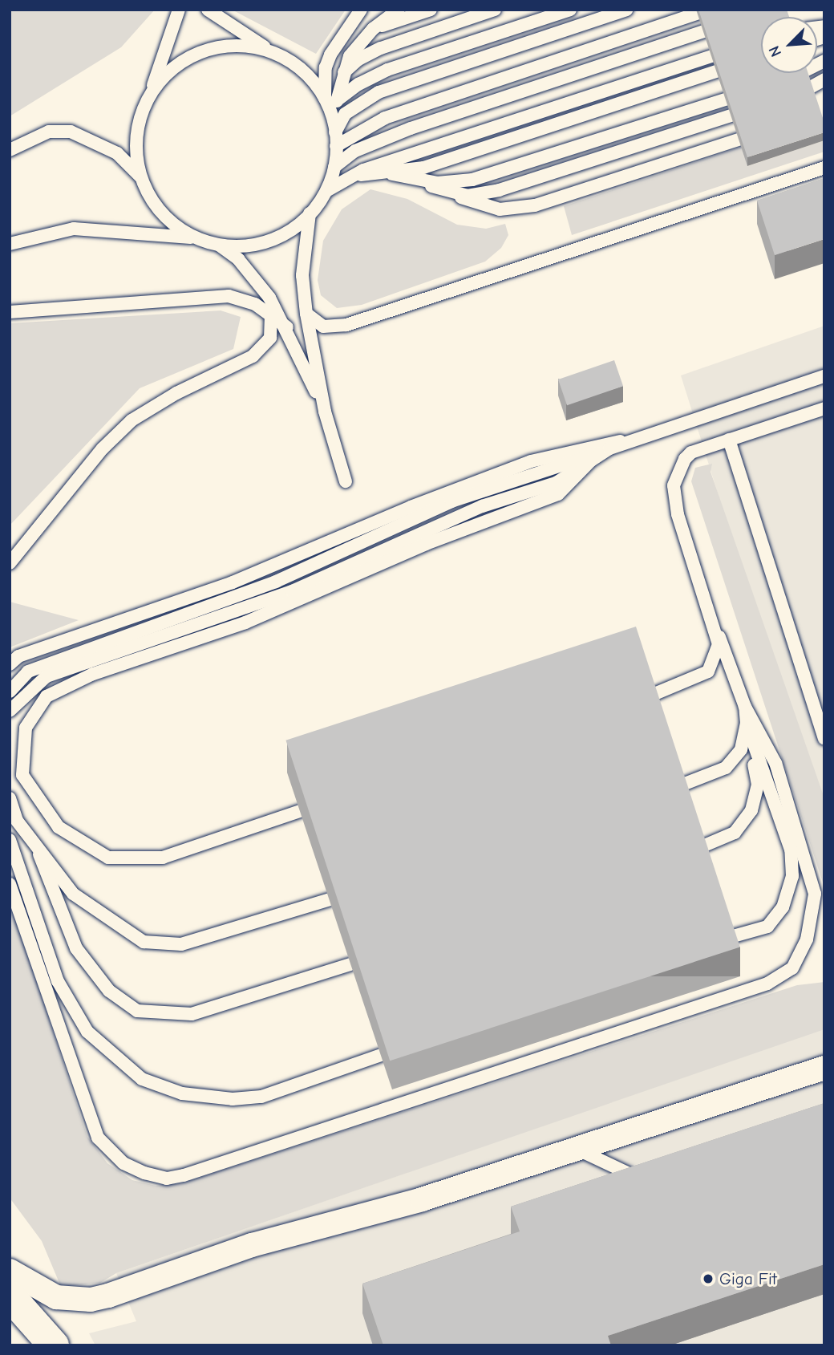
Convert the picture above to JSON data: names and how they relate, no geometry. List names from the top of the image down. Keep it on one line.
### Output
{"places":["Giga Fit"],"north":"bottom left"}
